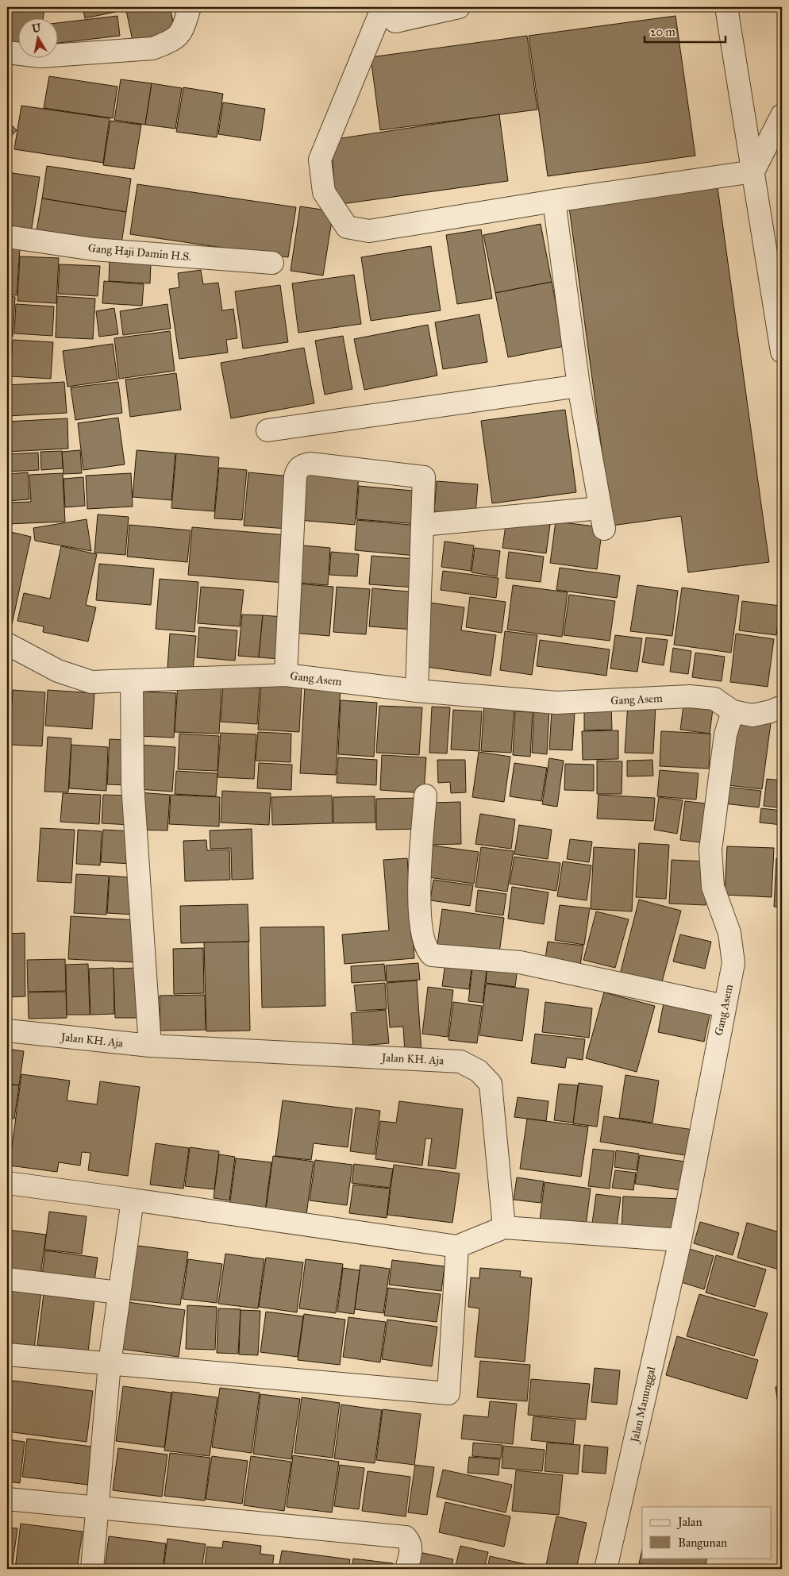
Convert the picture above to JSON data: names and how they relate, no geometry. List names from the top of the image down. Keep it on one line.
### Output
{"streets":{"street":["Gang Haji Damin H.S.","Gang Asem","Jalan KH. Aja","Jalan Manunggal"]},"crossings":[["Gang Asem","Jalan Manunggal"]],"legend":["Jalan","Bangunan"],"scale_bar":"20 m","north":"top"}
